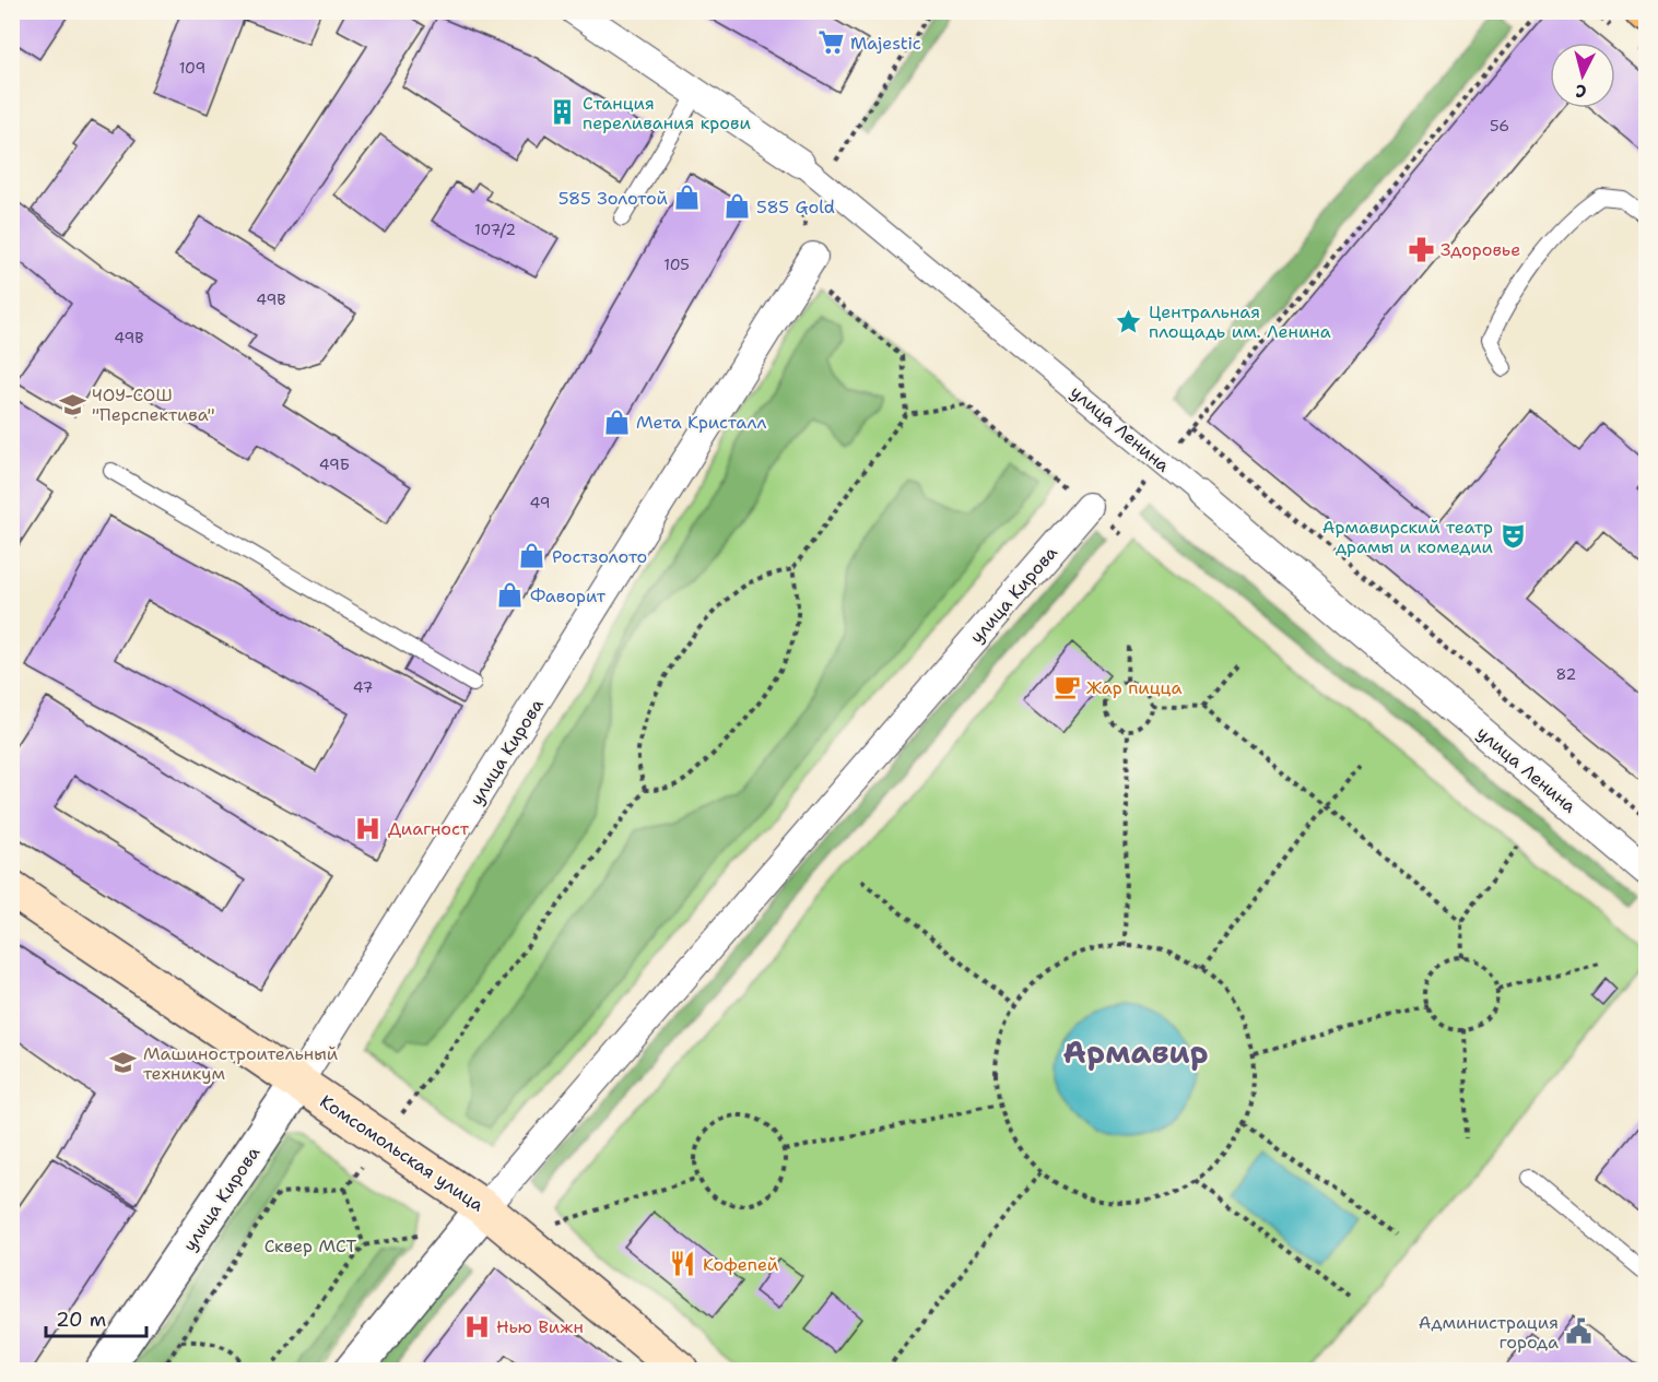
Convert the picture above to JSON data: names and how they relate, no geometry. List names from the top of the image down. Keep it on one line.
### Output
{"streets":{"main road":["Комсомольская улица"],"street":["улица Ленина","улица Кирова"]},"crossings":[["улица Кирова","Комсомольская улица"]],"districts":["Армавир"],"parks":["Сквер МСТ"],"places":{"supermarket":["Majestic"],"building":["Cтанция переливания крови"],"shop":["585 Золотой","585 Gold","Мета Кристалл","Ростзолото","Фаворит"],"pharmacy":["Здоровье"],"place":["Центральная площадь им. Ленина"],"school or university":["ЧОУ-СОШ \"Перспектива\"","Машиностроительный техникум"],"theatre":["Армавирский театр драмы и комедии"],"cafe":["Жар пицца"],"hospital":["Диагност","Нью Вижн"],"restaurant":["Кофепей"],"public building":["Администрация города"]},"house_numbers":["109","56","107/2","105","49В","49В","49Б","49","82","47"],"scale_bar":"20 m","north":"bottom"}
